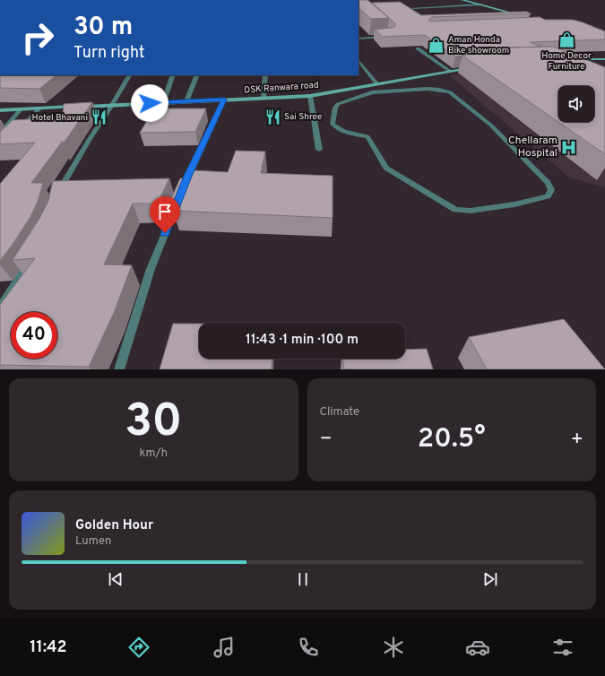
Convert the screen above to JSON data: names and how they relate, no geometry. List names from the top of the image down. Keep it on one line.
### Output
{"streets":{"street":["DSK Ranwara road"]},"places":{"shop":["Home Decor Furniture","Aman Honda Bike showroom"],"restaurant":["Sai Shree","Hotel Bhavani"],"hospital":["Chellaram Hospital"]},"page":{"turn":["30 m","Turn right"],"limit":"40","trip":"11:43 · 1 min · 100 m","tile":[["30","km/h"],"Climate"],"heat":["−","20.5°","+"],"song":["Golden Hour","Lumen"],"tabs":"11:42"}}
